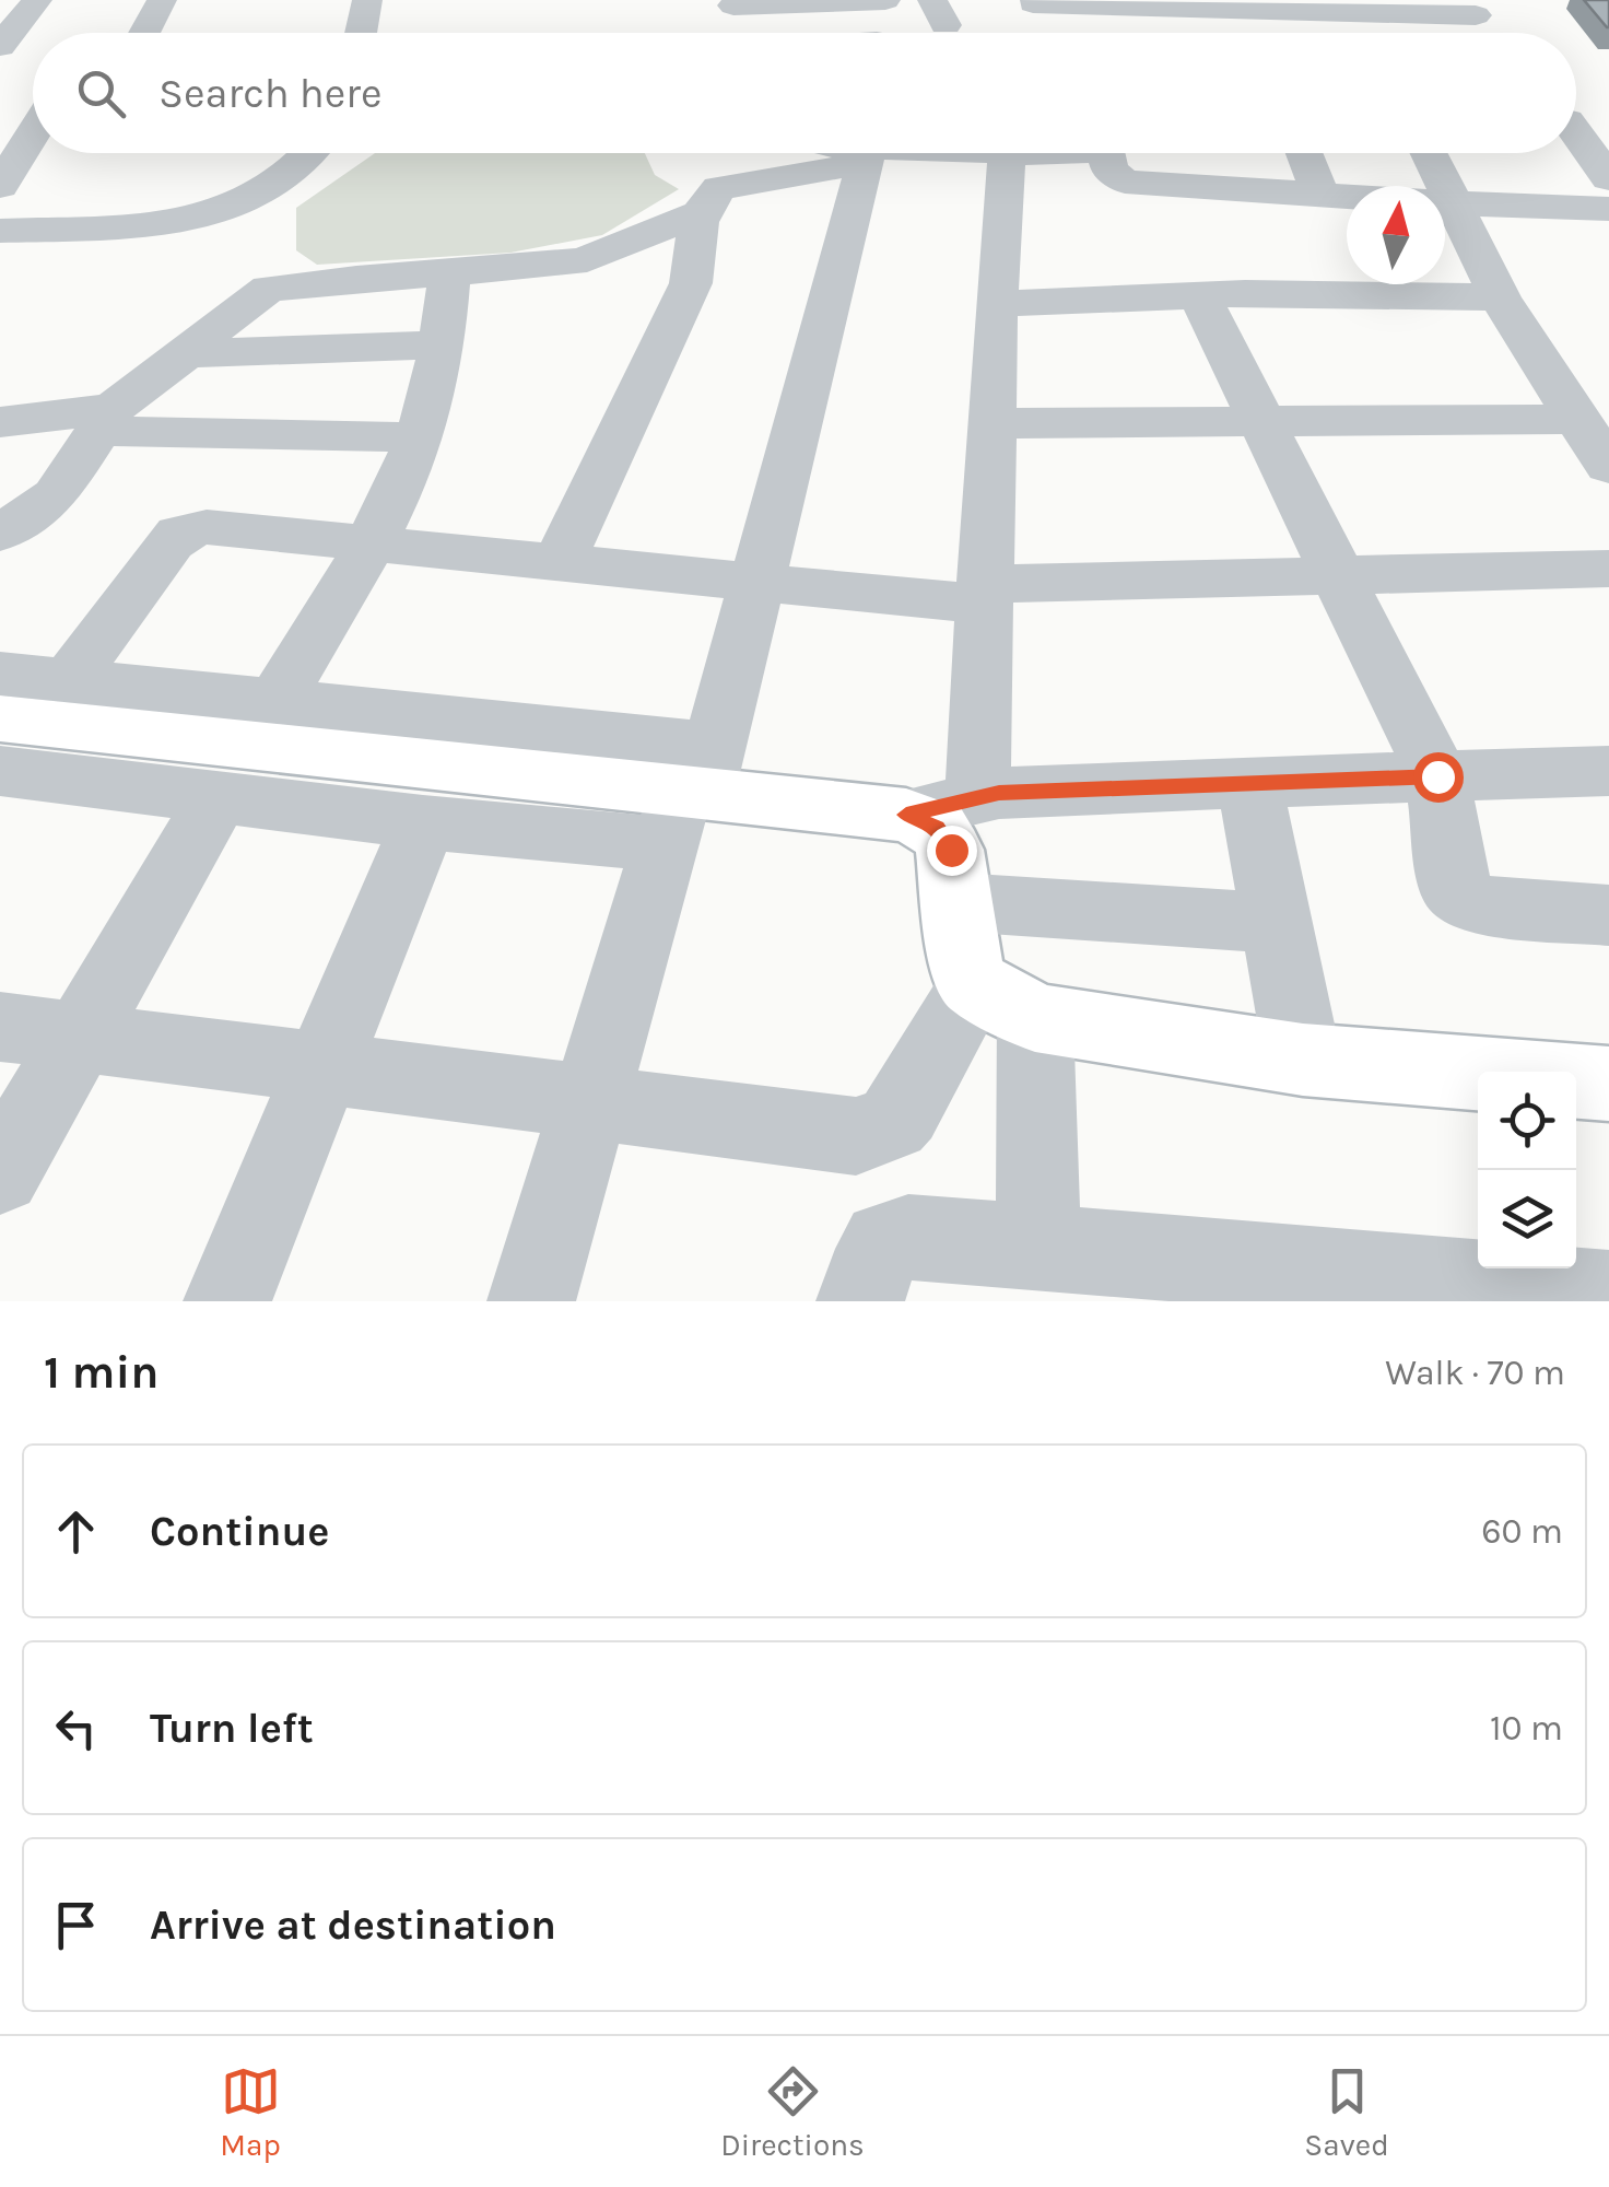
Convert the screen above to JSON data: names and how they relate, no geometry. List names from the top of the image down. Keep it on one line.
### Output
{"north":"top","page":{"search":"Search here","heading":["1 min","Walk · 70 m"],"list":[["Continue","60 m"],["Turn left","10 m"],"Arrive at destination"],"nav":["Map","Directions","Saved"]}}
